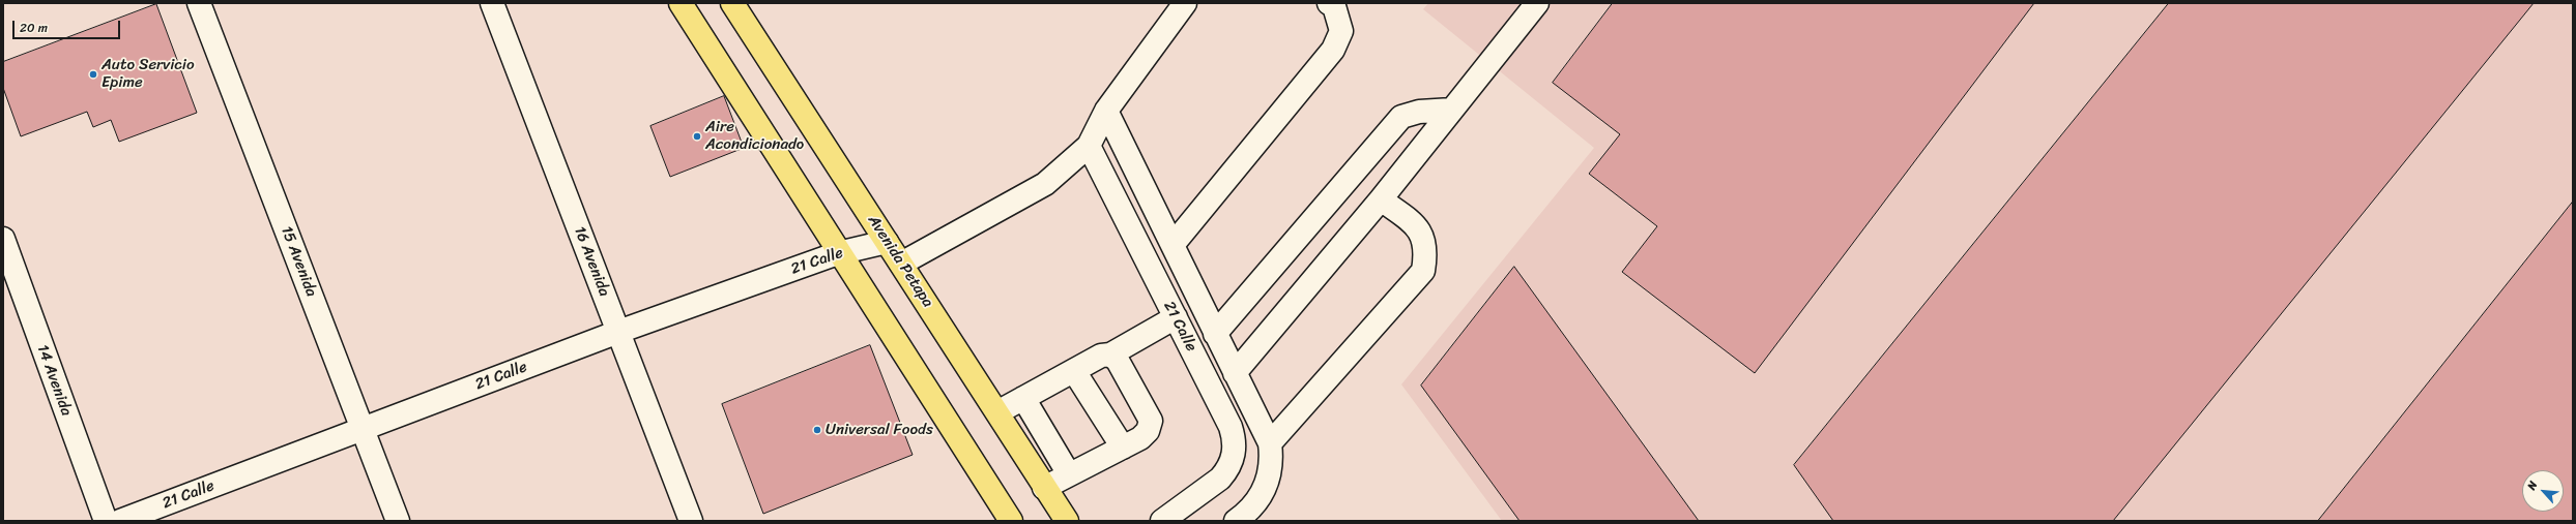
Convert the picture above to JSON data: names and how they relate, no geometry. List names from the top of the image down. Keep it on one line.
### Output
{"streets":{"main road":["Avenida Petapa"],"street":["15 Avenida","16 Avenida","21 Calle","14 Avenida"]},"crossings":[["15 Avenida","21 Calle"],["16 Avenida","21 Calle"],["21 Calle","Avenida Petapa"]],"places":["Auto Servicio Epime","Aire Acondicionado","Universal Foods"],"scale_bar":"20 m","north":"top left"}
